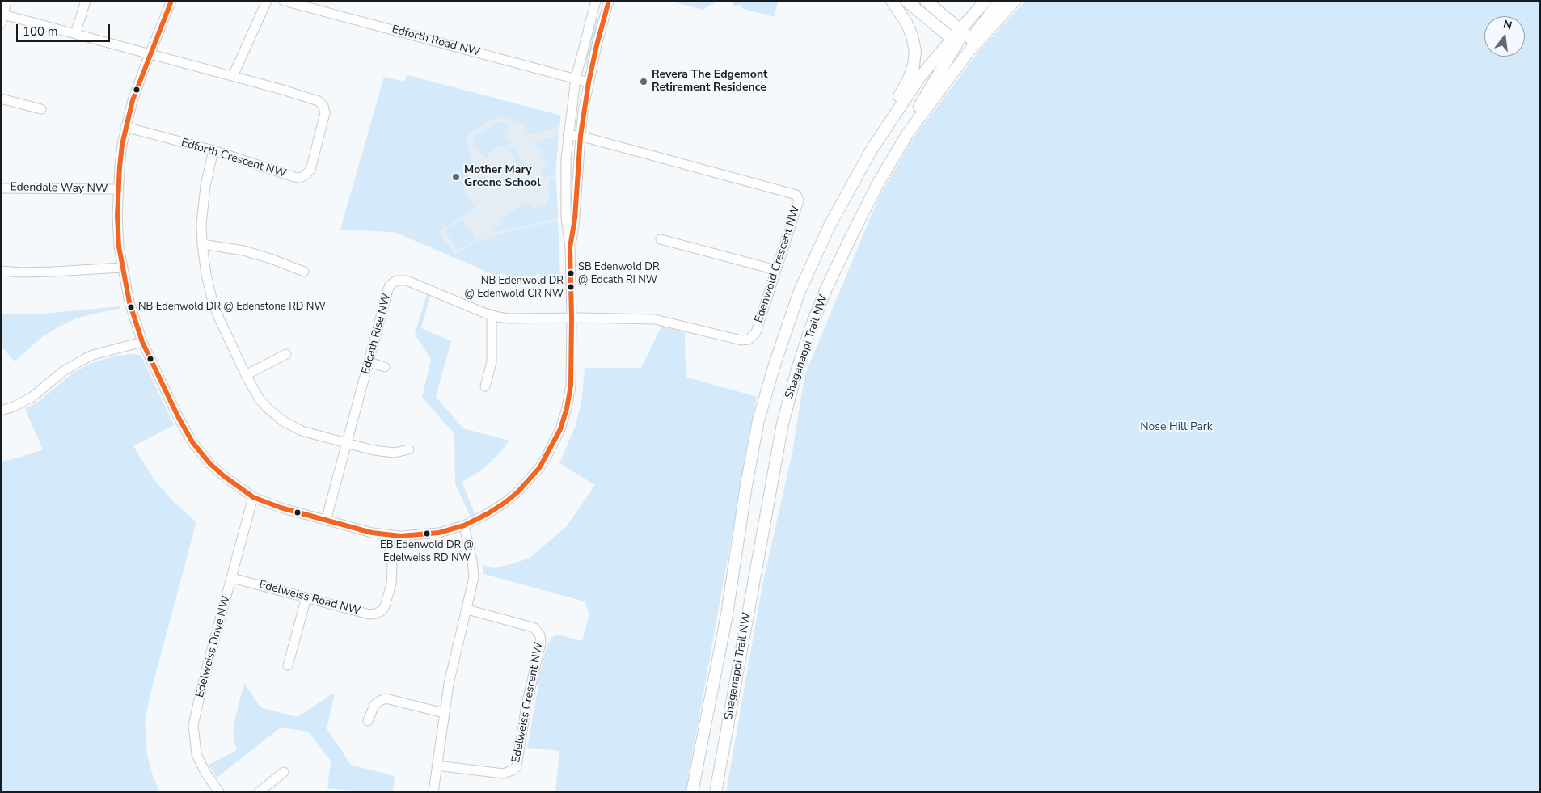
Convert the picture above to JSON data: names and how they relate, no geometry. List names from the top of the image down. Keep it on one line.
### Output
{"streets":{"main road":["Shaganappi Trail NW"],"street":["Edforth Road NW","Edforth Crescent NW","Edendale Way NW","Edenwold Crescent NW","Edcath Rise NW","Edelweiss Road NW","Edelweiss Drive NW","Edelweiss Crescent NW"]},"crossings":[["Edenwold Crescent NW","Edcath Rise NW"],["Edelweiss Road NW","Edelweiss Drive NW"]],"parks":["Nose Hill Park"],"places":["Revera The Edgemont Retirement Residence","Mother Mary Greene School","SB Edenwold DR @ Edcath RI NW","NB Edenwold DR @ Edenwold CR NW","NB Edenwold DR @ Edenstone RD NW","EB Edenwold DR @ Edelweiss RD NW"],"scale_bar":"100 m","north":"top"}
